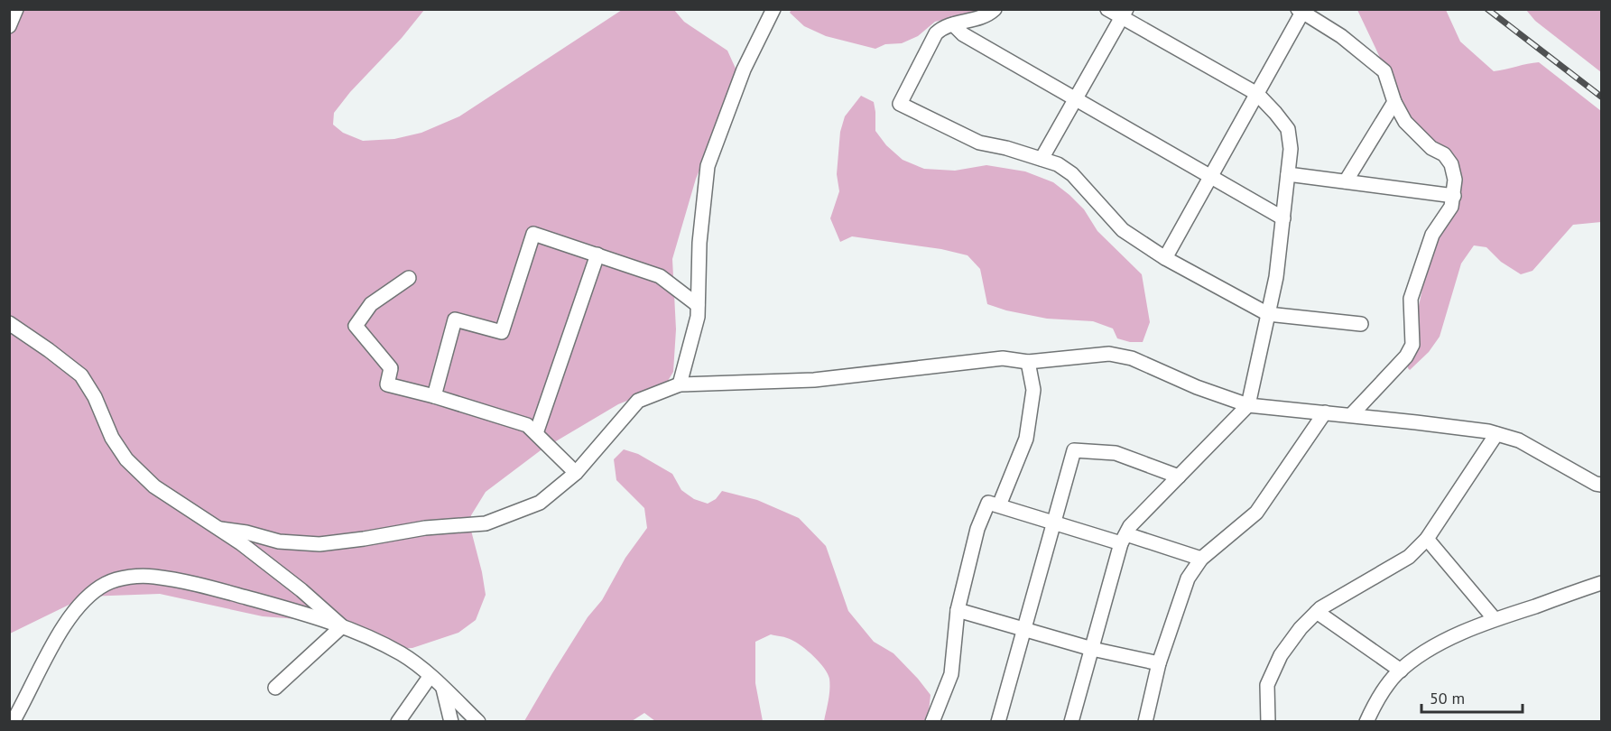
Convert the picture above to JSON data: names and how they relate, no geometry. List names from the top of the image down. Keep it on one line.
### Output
{"scale_bar":"50 m"}
